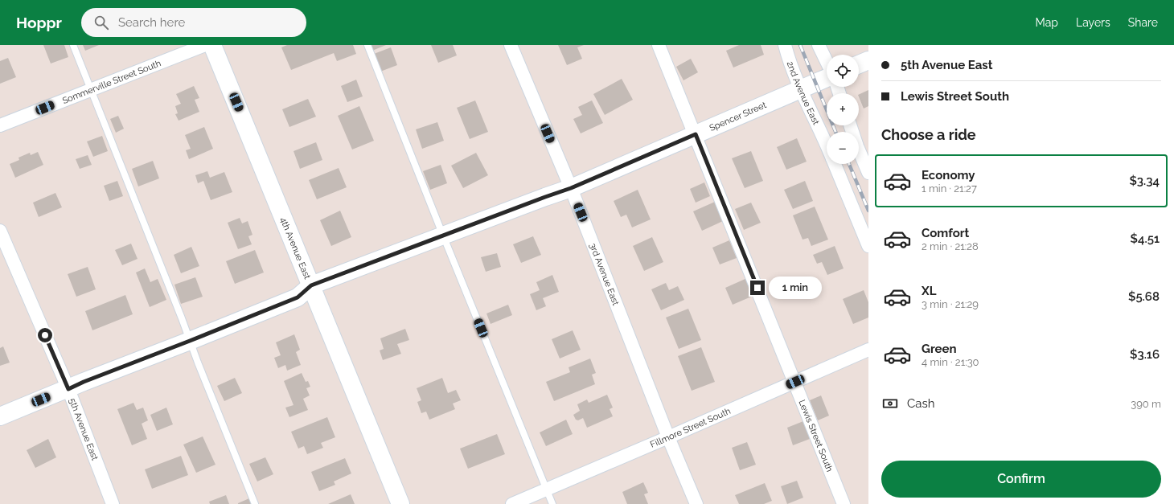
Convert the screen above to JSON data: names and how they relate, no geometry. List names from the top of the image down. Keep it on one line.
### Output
{"streets":{"street":["Sommerville Street South","2nd Avenue East","Spencer Street","4th Avenue East","3rd Avenue East","Fillmore Street South","5th Avenue East","Lewis Street South"]},"crossings":[["2nd Avenue East","Spencer Street"],["Spencer Street","4th Avenue East"],["Spencer Street","3rd Avenue East"],["Spencer Street","5th Avenue East"],["Spencer Street","Lewis Street South"],["3rd Avenue East","Fillmore Street South"],["Fillmore Street South","Lewis Street South"]],"page":{"header":"Hoppr","search":"Search here","nav":["Map","Layers","Share"],"banner":["5th Avenue East","Lewis Street South"],"map_buttons":["+","−"],"heading":"Choose a ride","list":[{"name":"Economy","note":"1 min · 21:27","value":"$3.34"},{"name":"Comfort","note":"2 min · 21:28","value":"$4.51"},{"name":"XL","note":"3 min · 21:29","value":"$5.68"},{"name":"Green","note":"4 min · 21:30","value":"$3.16"}],"bubble":"1 min","pay":["Cash","390 m"],"buttons":"Confirm"}}
